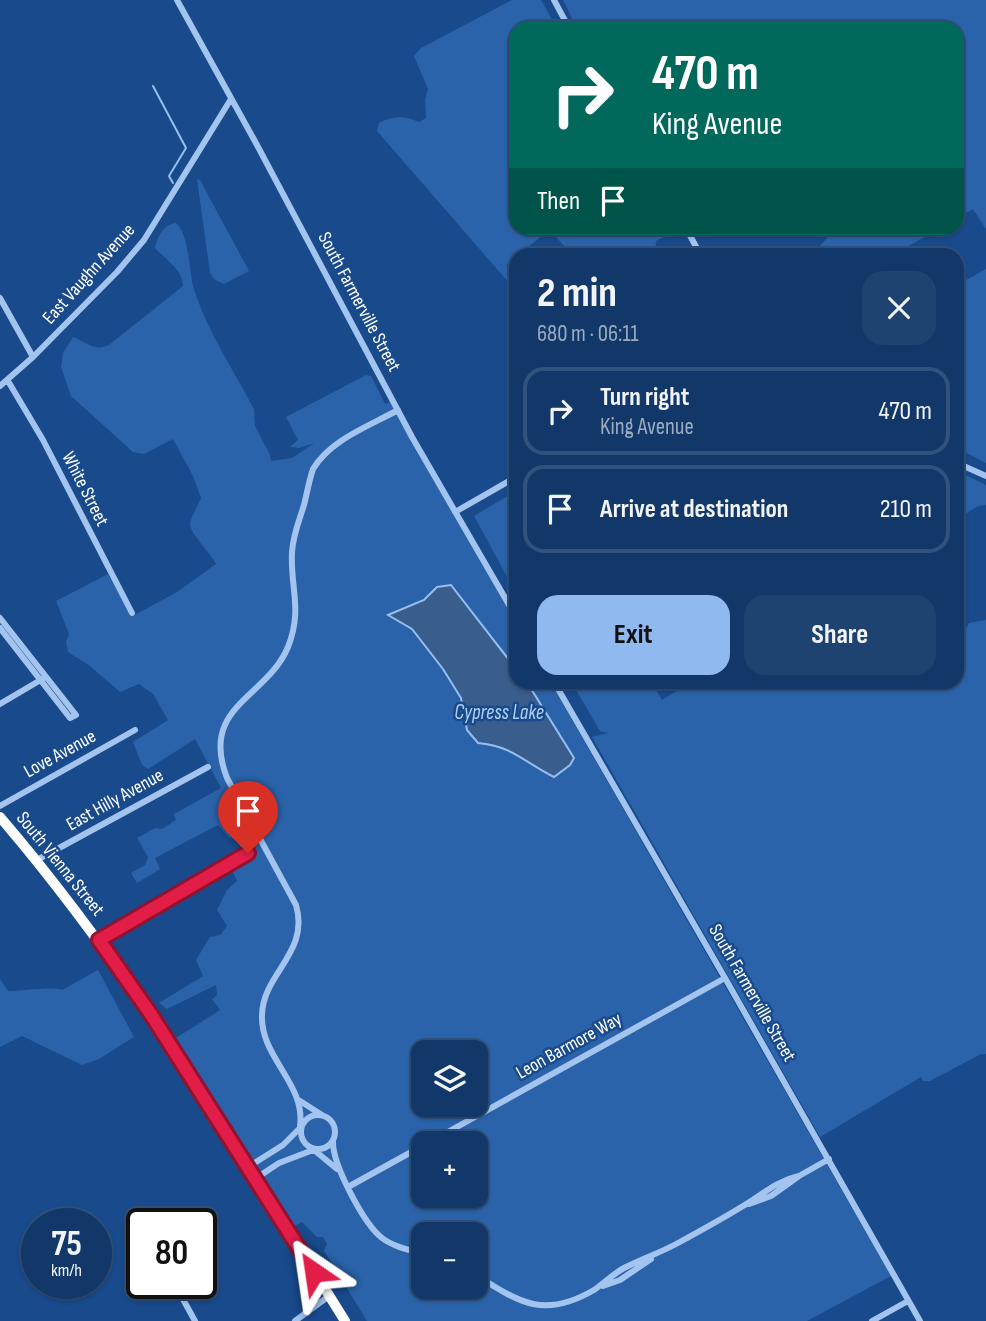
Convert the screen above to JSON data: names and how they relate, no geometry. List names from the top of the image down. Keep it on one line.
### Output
{"streets":{"highway":["South Vienna Street"],"street":["East Vaughn Avenue","South Farmerville Street","White Street","Love Avenue","East Hilly Avenue","Leon Barmore Way"]},"crossings":[["East Vaughn Avenue","South Farmerville Street"],["East Vaughn Avenue","White Street"],["South Farmerville Street","Leon Barmore Way"],["East Hilly Avenue","South Vienna Street"]],"water":["Cypress Lake"],"page":{"turn":["470 m","King Avenue"],"then":"Then","heading":["2 min","680 m · 06:11"],"list":[{"name":"Turn right","note":"King Avenue","value":"470 m"},{"name":"Arrive at destination","value":"210 m"}],"buttons":["Exit","Share"],"map_buttons":["+","−"],"speed":"75 km/h","limit":"80"}}
